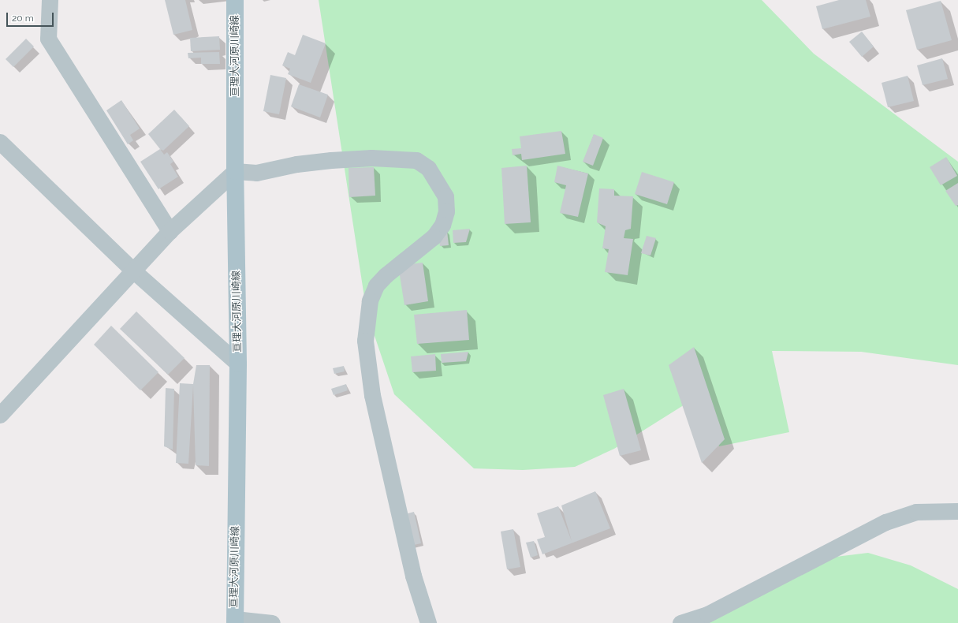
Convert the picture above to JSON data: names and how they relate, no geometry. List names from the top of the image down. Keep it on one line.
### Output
{"streets":{"main road":["亘理大河原川崎線"]},"scale_bar":"20 m"}
